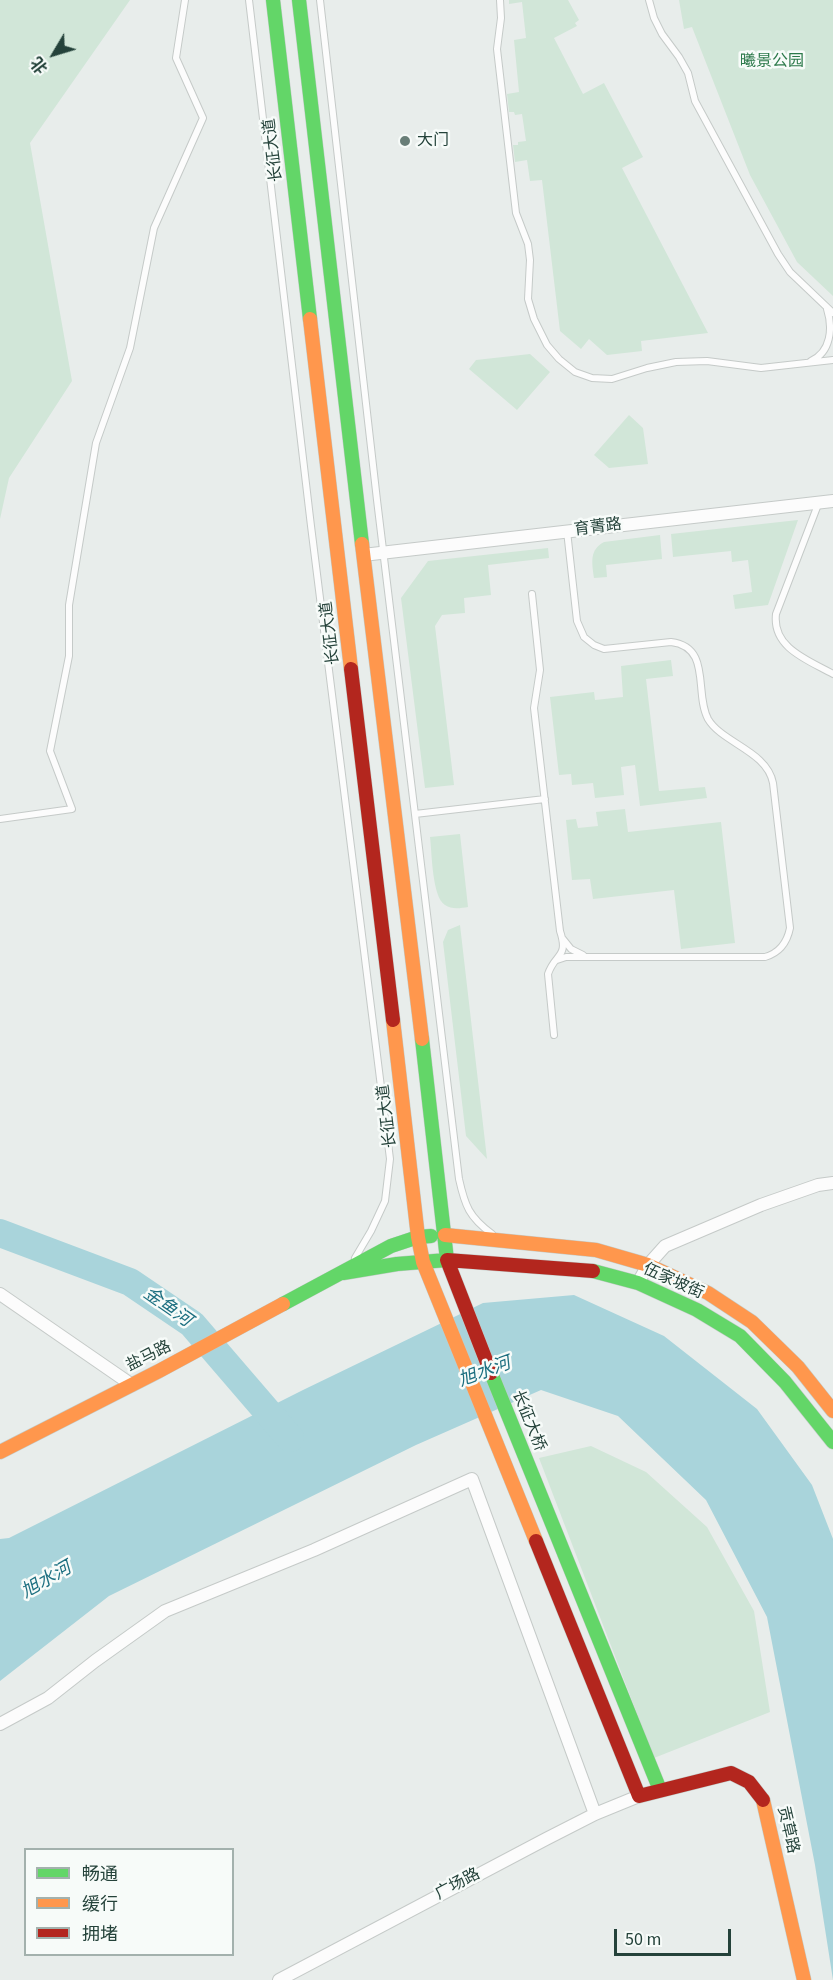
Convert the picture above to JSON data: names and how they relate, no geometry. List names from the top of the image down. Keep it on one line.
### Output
{"streets":{"main road":["长征大道","伍家坡街","盐马路","长征大桥","贡草路"],"street":["育菁路","广场路"]},"crossings":[["长征大道","伍家坡街"],["长征大道","盐马路"],["长征大道","贡草路"],["长征大道","广场路"],["伍家坡街","盐马路"],["伍家坡街","长征大桥"],["长征大桥","贡草路"],["贡草路","广场路"]],"water":["金鱼河","旭水河"],"parks":["曦景公园"],"places":["大门"],"legend":["畅通","缓行","拥堵"],"scale_bar":"50 m","north":"bottom left"}
